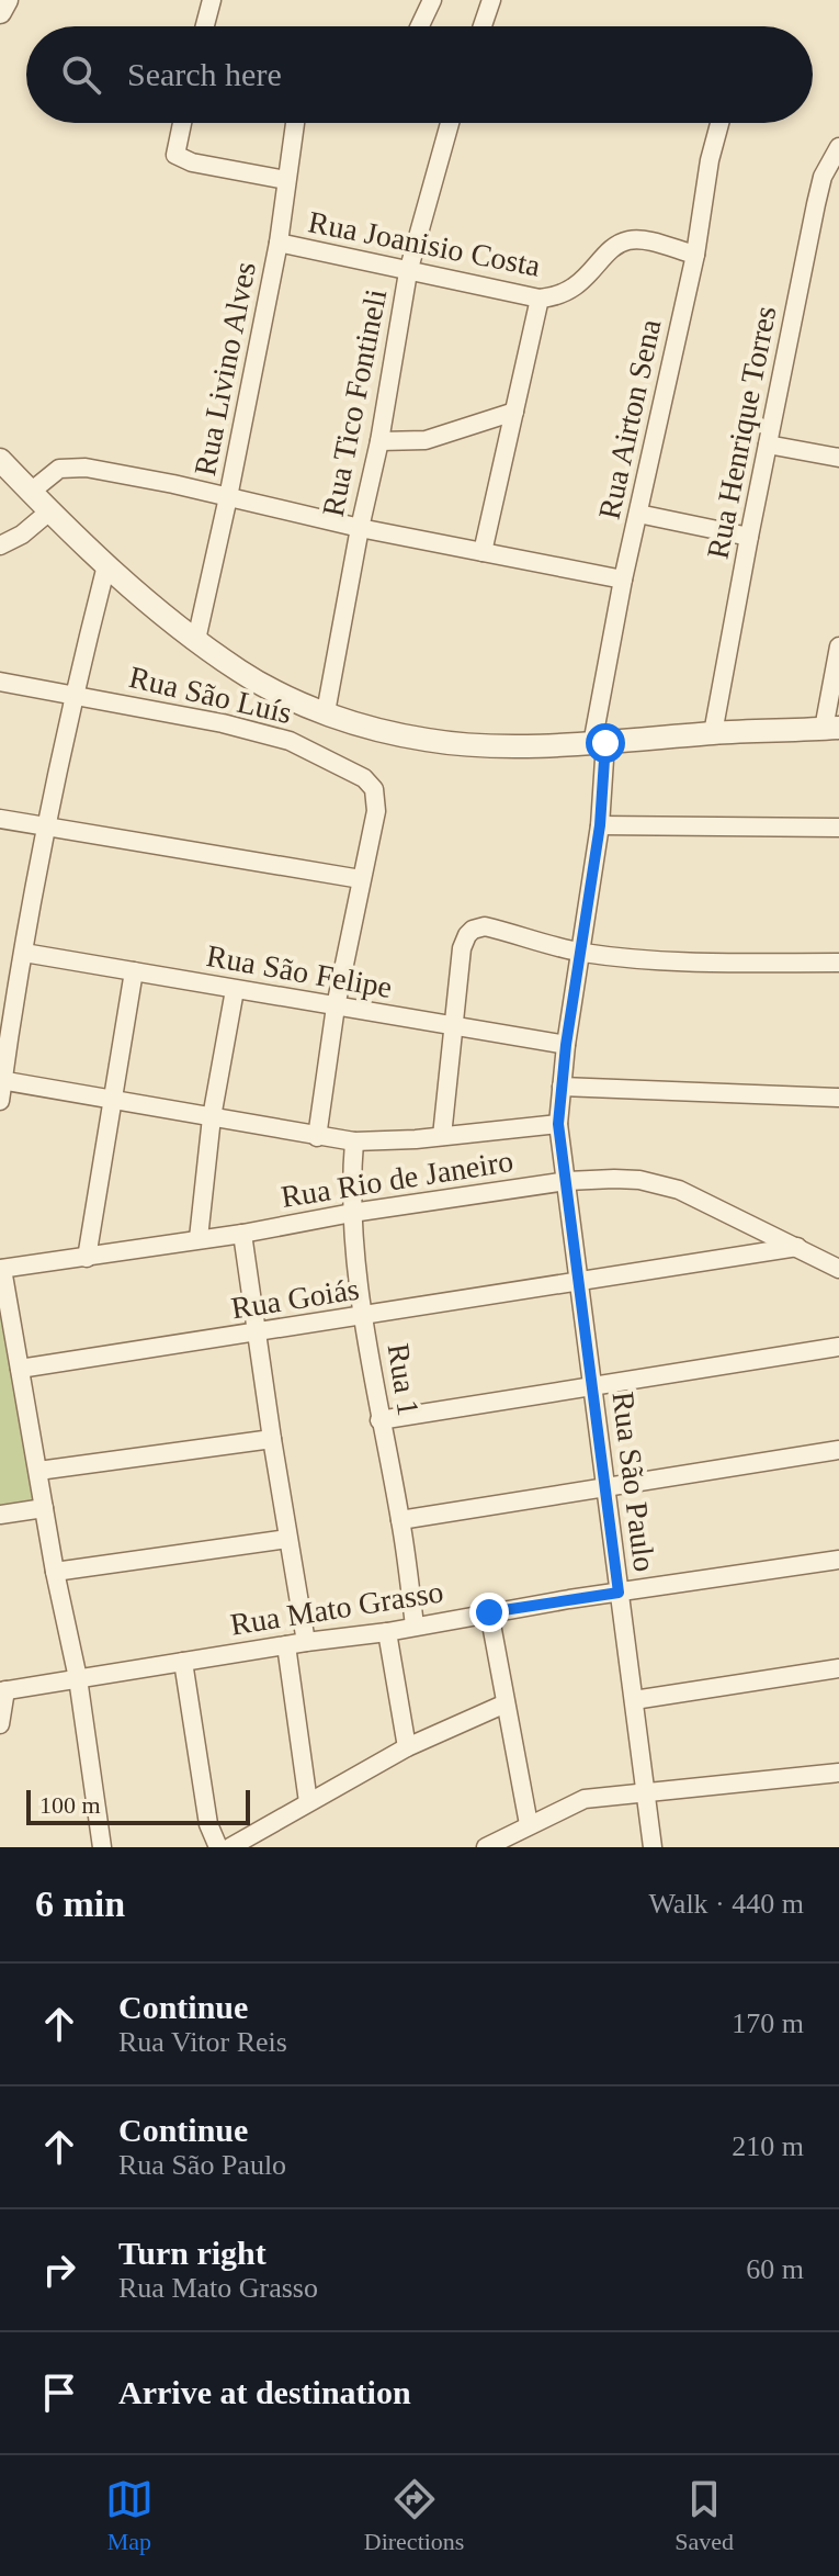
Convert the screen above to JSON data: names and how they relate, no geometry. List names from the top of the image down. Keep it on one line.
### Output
{"streets":{"street":["Rua Joanisio Costa","Rua Livino Alves","Rua Tico Fontineli","Rua Airton Sena","Rua Henrique Torres","Rua São Luís","Rua São Felipe","Rua Rio de Janeiro","Rua Goiás","Rua 1","Rua São Paulo","Rua Mato Grasso"]},"crossings":[["Rua Joanisio Costa","Rua Livino Alves"],["Rua Joanisio Costa","Rua Tico Fontineli"],["Rua Joanisio Costa","Rua Airton Sena"],["Rua Airton Sena","Rua São Paulo"],["Rua São Felipe","Rua São Paulo"],["Rua Rio de Janeiro","Rua Goiás"],["Rua Rio de Janeiro","Rua 1"],["Rua Rio de Janeiro","Rua São Paulo"],["Rua Goiás","Rua 1"],["Rua Goiás","Rua São Paulo"],["Rua 1","Rua Mato Grasso"],["Rua São Paulo","Rua Mato Grasso"]],"scale_bar":"100 m","page":{"search":"Search here","scale":"100 m","heading":["6 min","Walk · 440 m"],"list":[["Continue","Rua Vitor Reis","170 m"],["Continue","Rua São Paulo","210 m"],["Turn right","Rua Mato Grasso","60 m"],"Arrive at destination"],"nav":["Map","Directions","Saved"]}}
